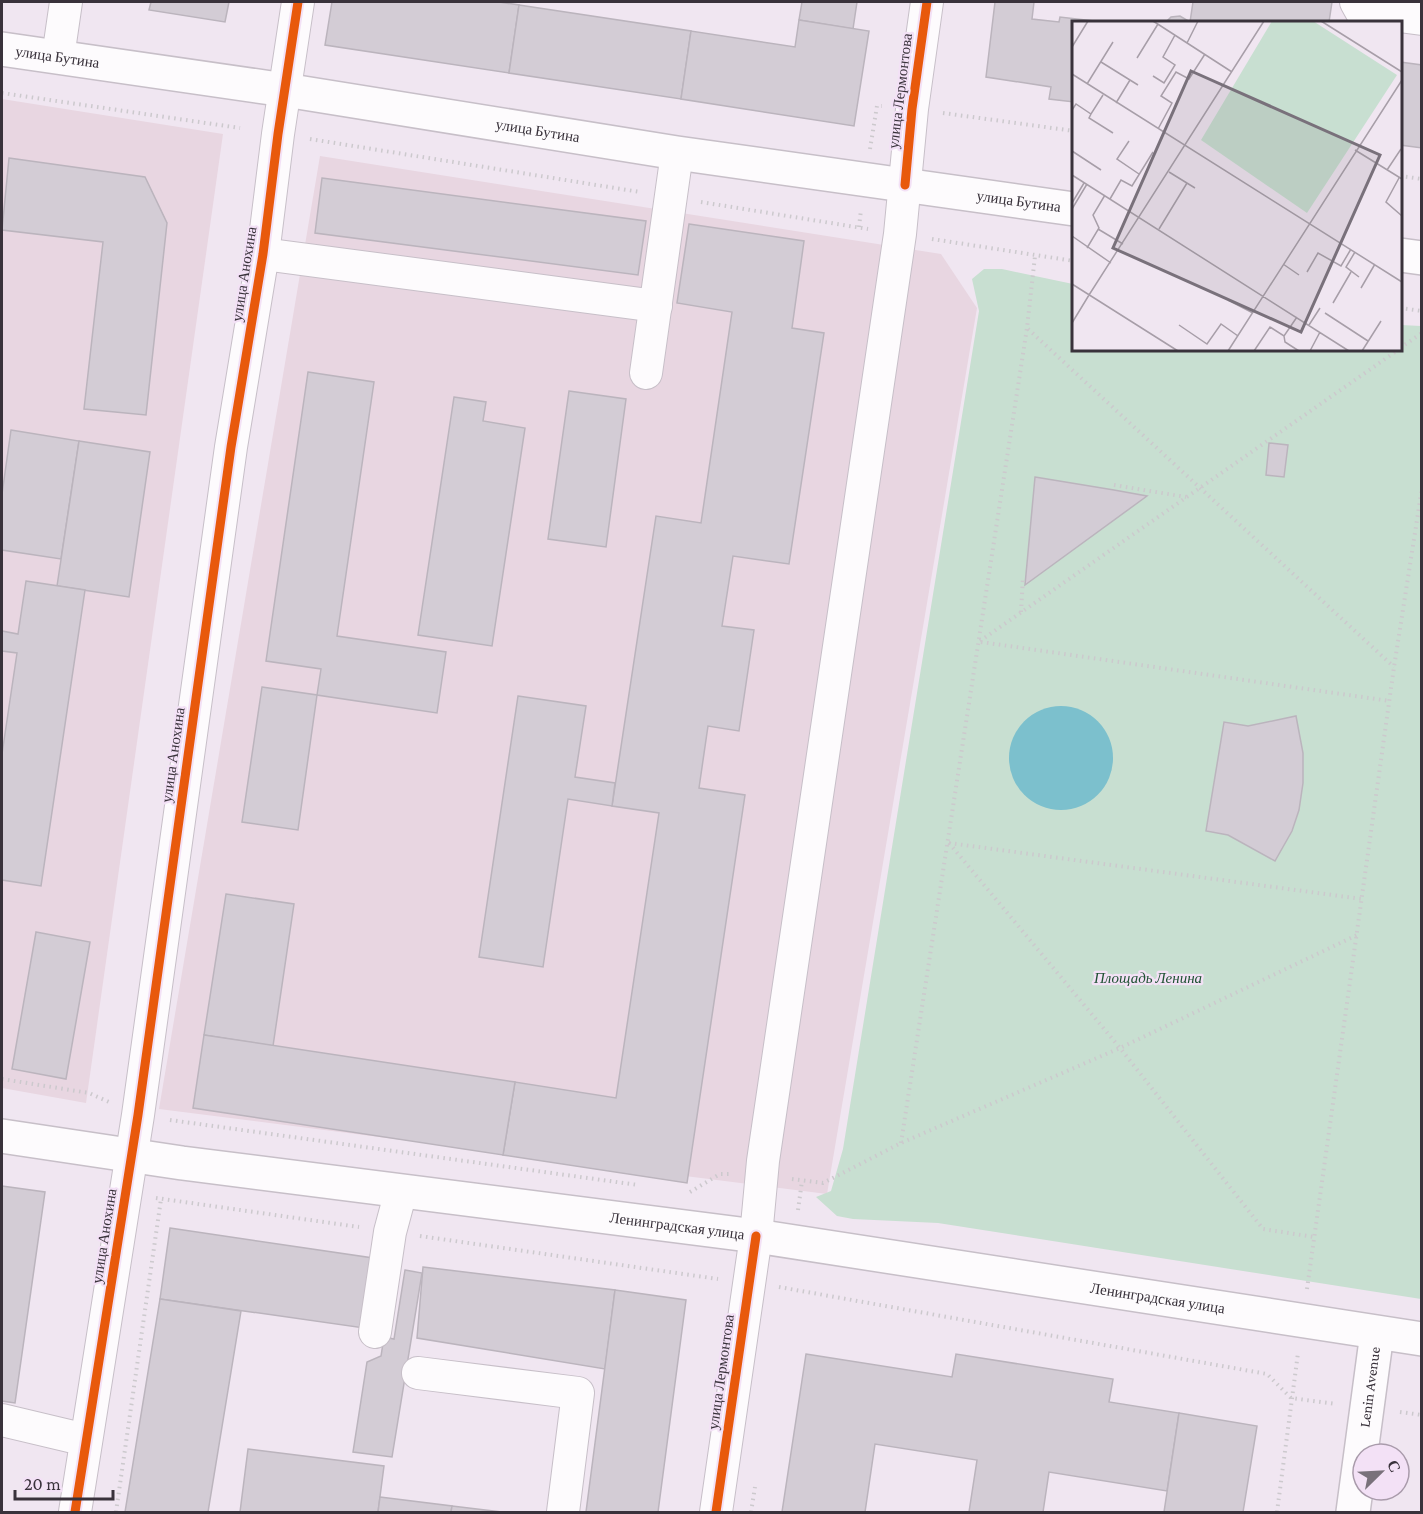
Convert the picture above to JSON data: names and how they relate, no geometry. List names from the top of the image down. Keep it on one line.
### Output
{"streets":{"main road":["улица Бутина","Ленинградская улица","Lenin Avenue"],"street":["улица Лермонтова","улица Анохина"]},"crossings":[["улица Бутина","улица Лермонтова"],["улица Бутина","улица Анохина"],["улица Лермонтова","Ленинградская улица"],["улица Анохина","Ленинградская улица"],["Ленинградская улица","Lenin Avenue"]],"parks":["Площадь Ленина"],"scale_bar":"20 m","north":"top right"}
